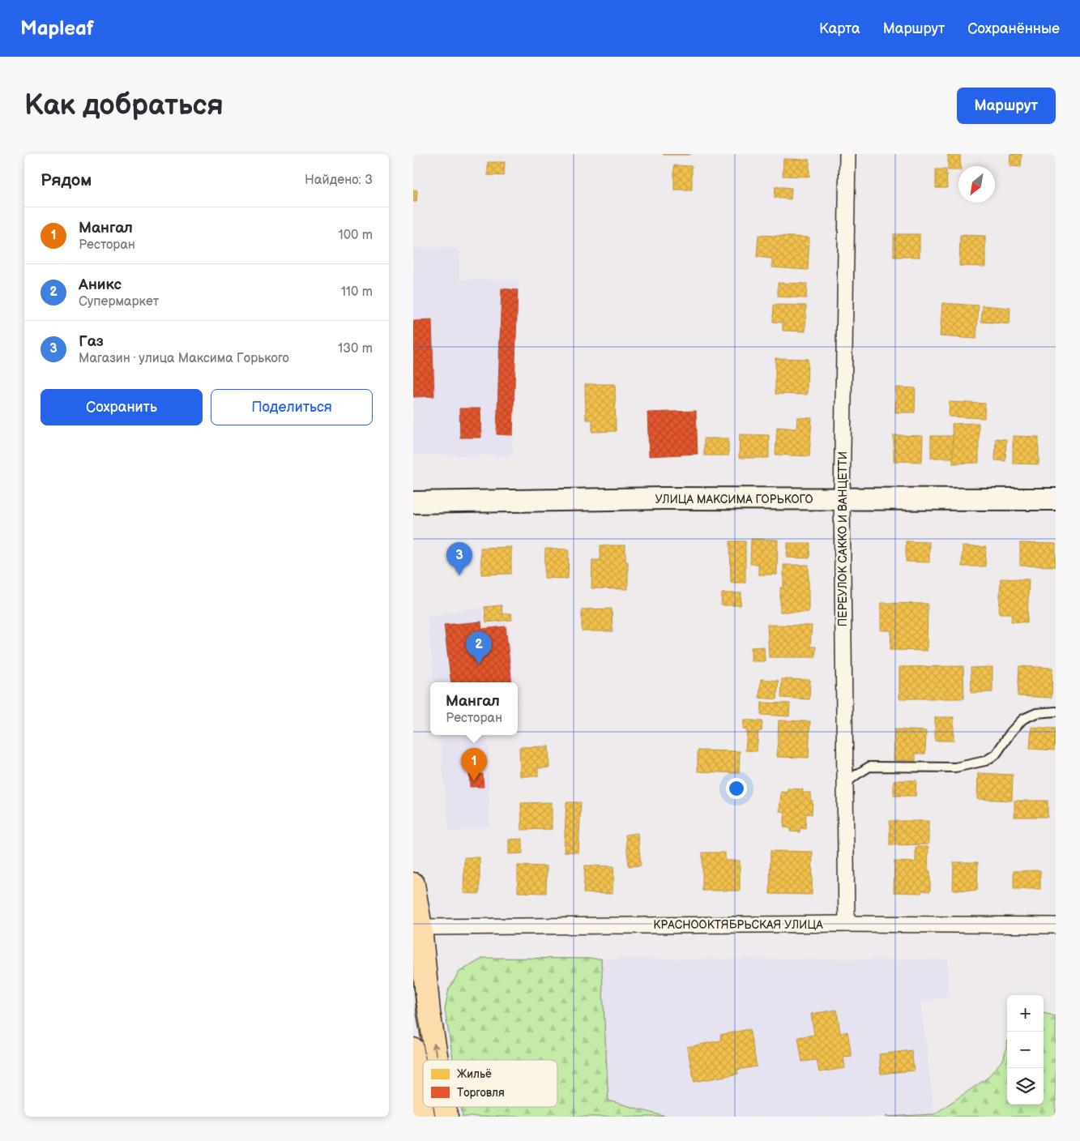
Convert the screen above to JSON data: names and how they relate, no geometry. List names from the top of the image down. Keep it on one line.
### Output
{"streets":{"main road":["УЛИЦА МАКСИМА ГОРЬКОГО"],"street":["ПЕРЕУЛОК САККО И ВАНЦЕТТИ","КРАСНООКТЯБРЬСКАЯ УЛИЦА"]},"crossings":[["УЛИЦА МАКСИМА ГОРЬКОГО","ПЕРЕУЛОК САККО И ВАНЦЕТТИ"],["ПЕРЕУЛОК САККО И ВАНЦЕТТИ","КРАСНООКТЯБРЬСКАЯ УЛИЦА"]],"legend":["Жильё","Торговля"],"north":"bottom left","page":{"header":"Mapleaf","nav":["Карта","Маршрут","Сохранённые"],"buttons":["Маршрут",["Сохранить","Поделиться"]],"title":"Как добраться","heading":["Рядом","Найдено: 3"],"list":[{"mark":"1","name":"Мангал","note":"Ресторан","value":"100 m"},{"mark":"2","name":"Аникс","note":"Супермаркет","value":"110 m"},{"mark":"3","name":"Газ","note":"Магазин · улица Максима Горького","value":"130 m"}],"pins":["3","2","1"],"popup":["Мангал","Ресторан"],"map_buttons":["+","−"]}}
